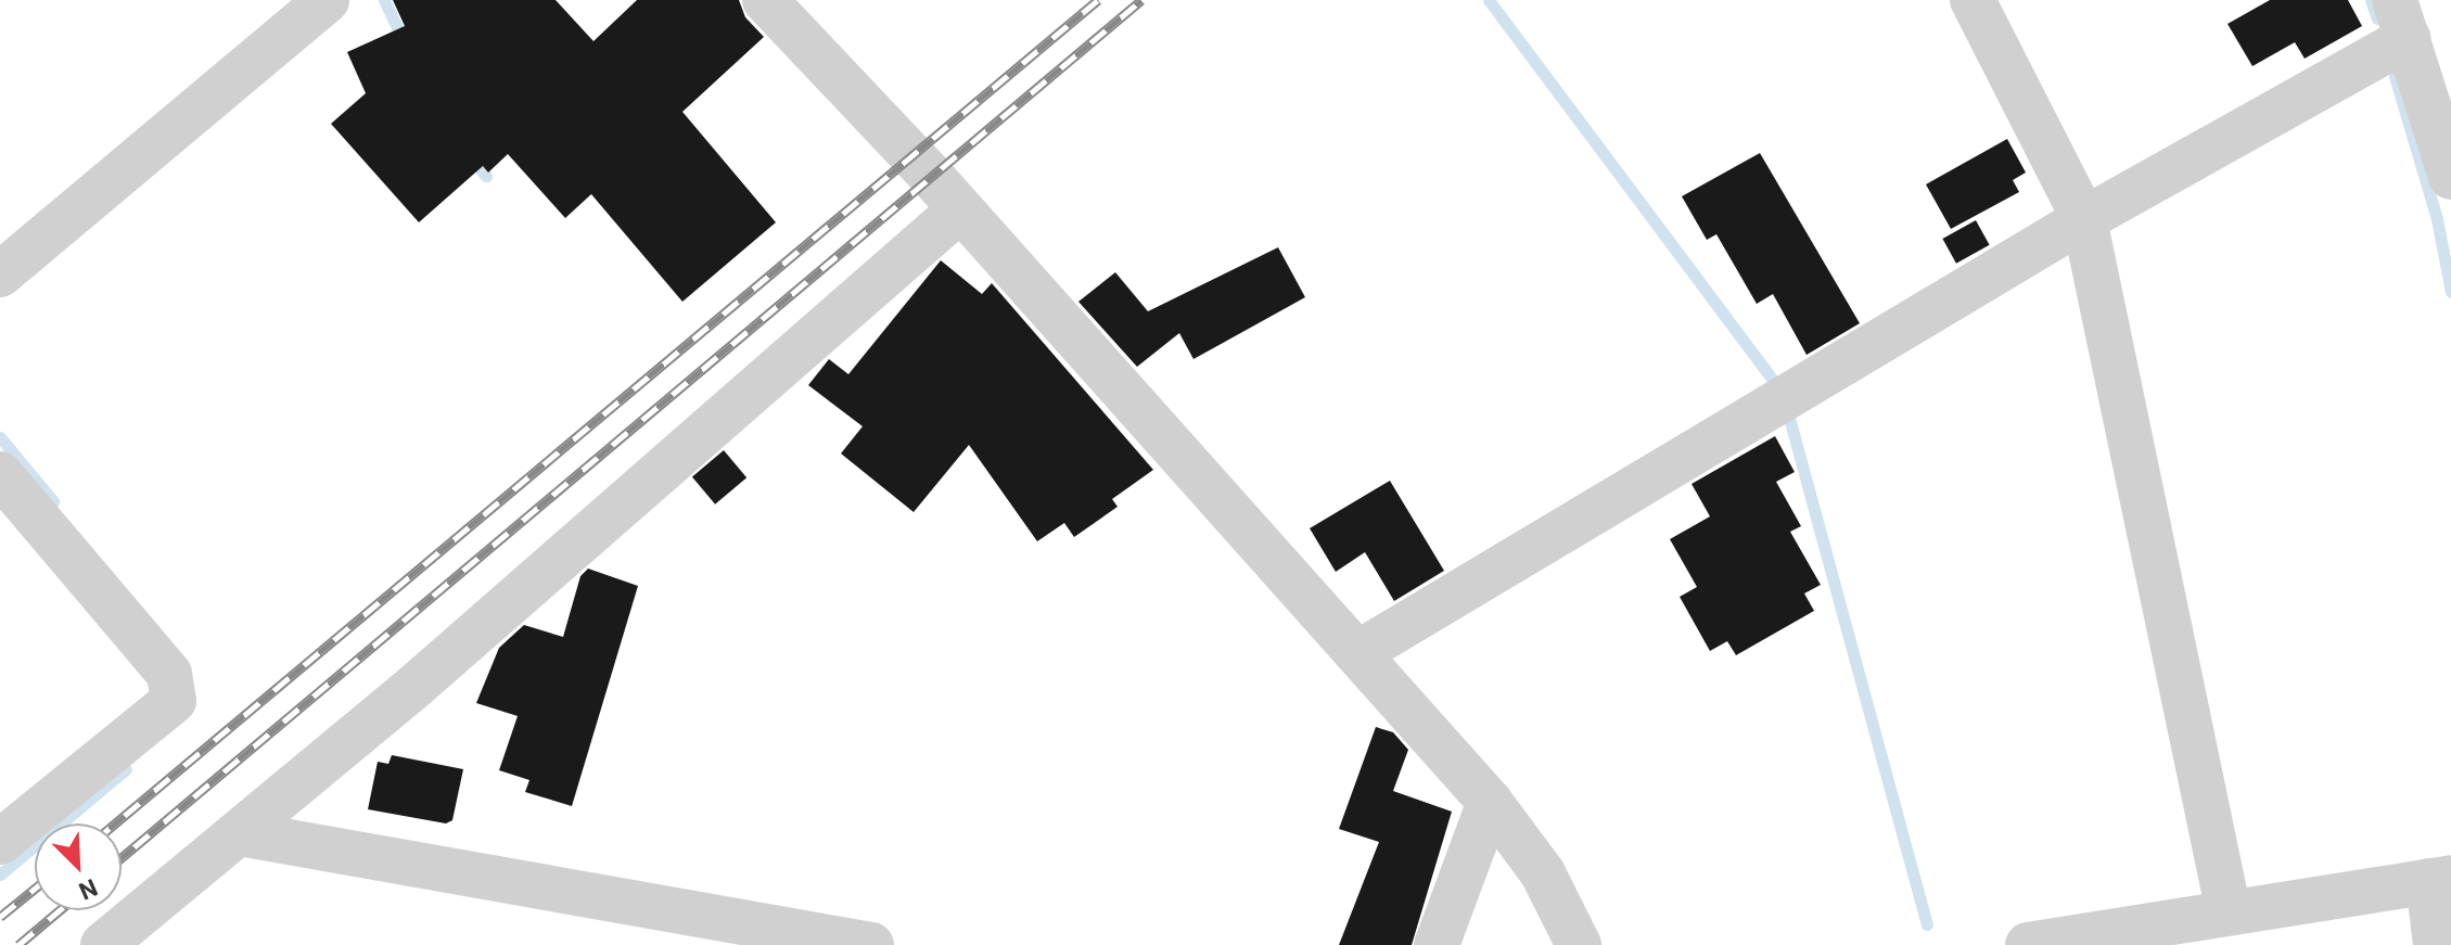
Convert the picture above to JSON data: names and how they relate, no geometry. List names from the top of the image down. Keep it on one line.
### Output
{"north":"bottom right"}
